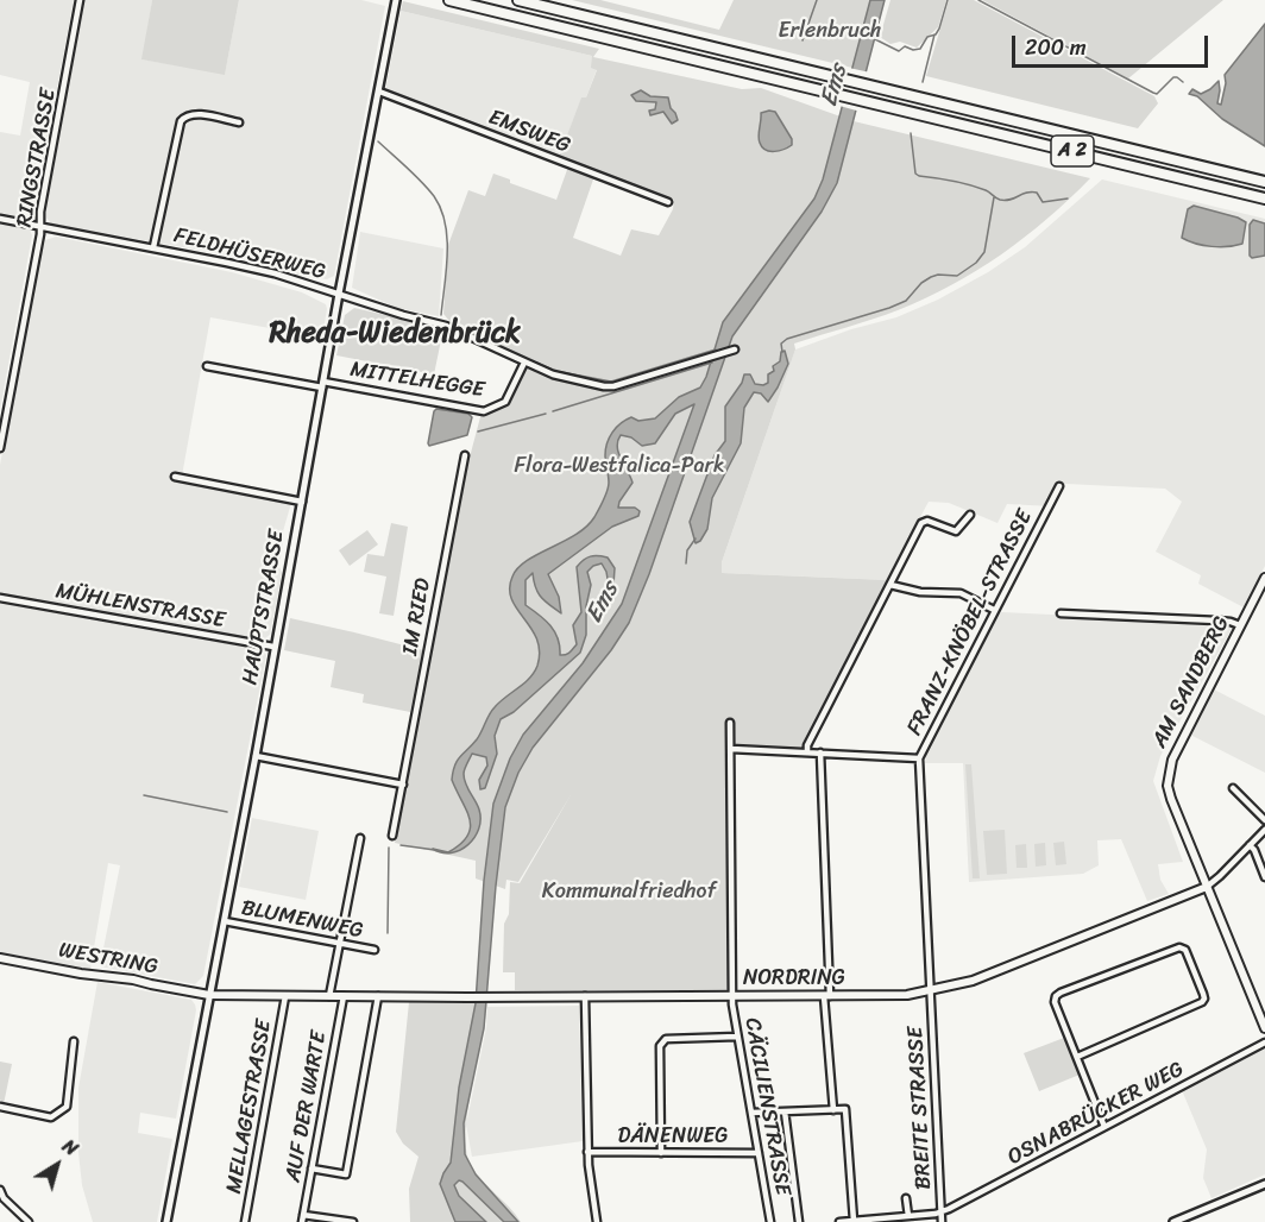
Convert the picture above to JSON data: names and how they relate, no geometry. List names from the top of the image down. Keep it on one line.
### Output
{"streets":{"highway":["A 2"],"main road":["AM SANDBERG","WESTRING","NORDRING"],"street":["EMSWEG","RINGSTRASSE","FELDHÜSERWEG","MITTELHEGGE","MÜHLENSTRASSE","HAUPTSTRASSE","IM RIED","FRANZ-KNÖBEL-STRASSE","BLUMENWEG","MELLAGESTRASSE","AUF DER WARTE","CÄCILIENSTRASSE","BREITE STRASSE","OSNABRÜCKER WEG","DÄNENWEG"]},"crossings":[["EMSWEG","HAUPTSTRASSE"],["RINGSTRASSE","FELDHÜSERWEG"],["FELDHÜSERWEG","MITTELHEGGE"],["FELDHÜSERWEG","HAUPTSTRASSE"],["MITTELHEGGE","HAUPTSTRASSE"],["MÜHLENSTRASSE","HAUPTSTRASSE"],["HAUPTSTRASSE","BLUMENWEG"],["HAUPTSTRASSE","WESTRING"],["HAUPTSTRASSE","NORDRING"],["FRANZ-KNÖBEL-STRASSE","NORDRING"],["FRANZ-KNÖBEL-STRASSE","BREITE STRASSE"],["AM SANDBERG","NORDRING"],["WESTRING","NORDRING"],["NORDRING","MELLAGESTRASSE"],["NORDRING","AUF DER WARTE"],["NORDRING","CÄCILIENSTRASSE"],["NORDRING","BREITE STRASSE"],["CÄCILIENSTRASSE","DÄNENWEG"],["BREITE STRASSE","OSNABRÜCKER WEG"]],"districts":["Rheda-Wiedenbrück"],"water":["Ems"],"parks":["Erlenbruch","Flora-Westfalica-Park","Kommunalfriedhof"],"scale_bar":"200 m","north":"top right"}
